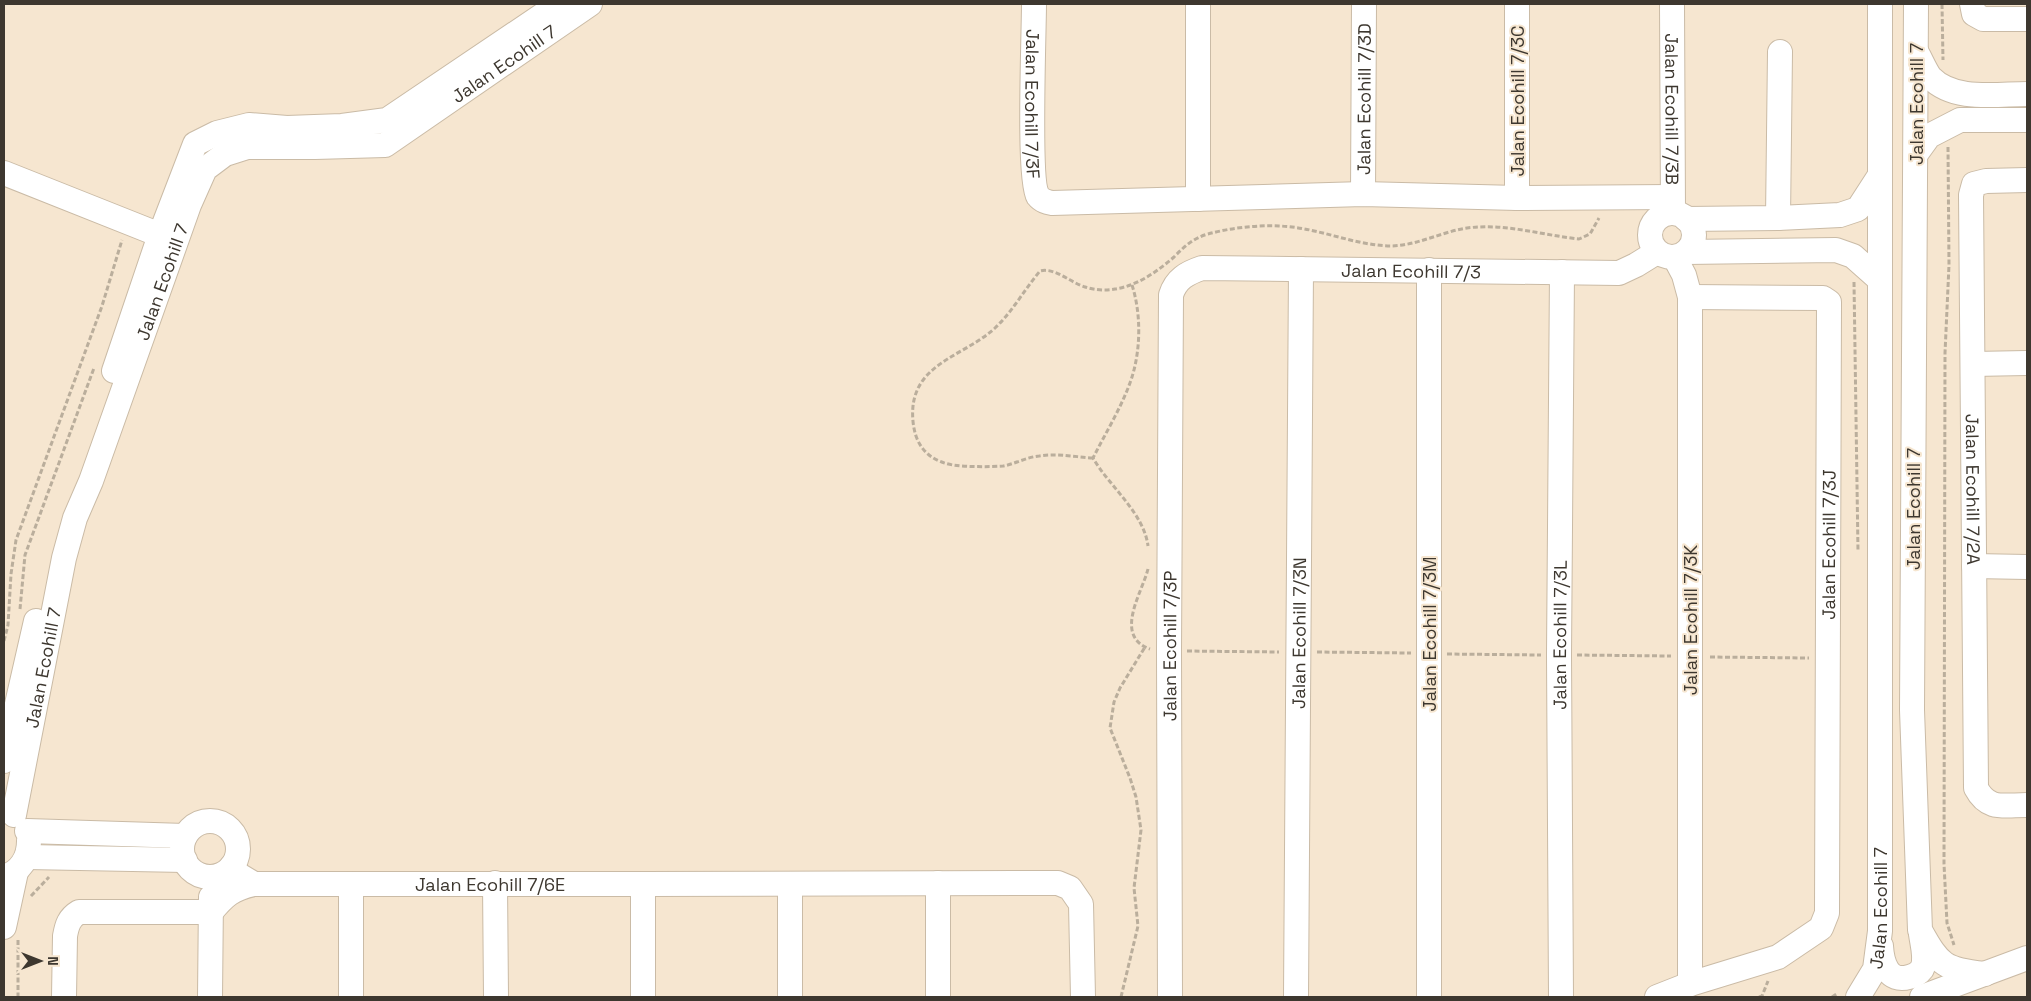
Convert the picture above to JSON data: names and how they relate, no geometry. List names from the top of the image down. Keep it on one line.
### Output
{"streets":{"street":["Jalan Ecohill 7","Jalan Ecohill 7/3D","Jalan Ecohill 7/3C","Jalan Ecohill 7/3F","Jalan Ecohill 7/3B","Jalan Ecohill 7/3","Jalan Ecohill 7/2A","Jalan Ecohill 7/3J","Jalan Ecohill 7/3K","Jalan Ecohill 7/3N","Jalan Ecohill 7/3M","Jalan Ecohill 7/3L","Jalan Ecohill 7/3P","Jalan Ecohill 7/6E"]},"crossings":[["Jalan Ecohill 7/3B","Jalan Ecohill 7/3"],["Jalan Ecohill 7/3B","Jalan Ecohill 7/3K"],["Jalan Ecohill 7/3","Jalan Ecohill 7/3K"],["Jalan Ecohill 7/3","Jalan Ecohill 7/3N"],["Jalan Ecohill 7/3","Jalan Ecohill 7/3M"],["Jalan Ecohill 7/3","Jalan Ecohill 7/3L"],["Jalan Ecohill 7/3","Jalan Ecohill 7/3P"],["Jalan Ecohill 7/3J","Jalan Ecohill 7/3K"]],"north":"right"}
